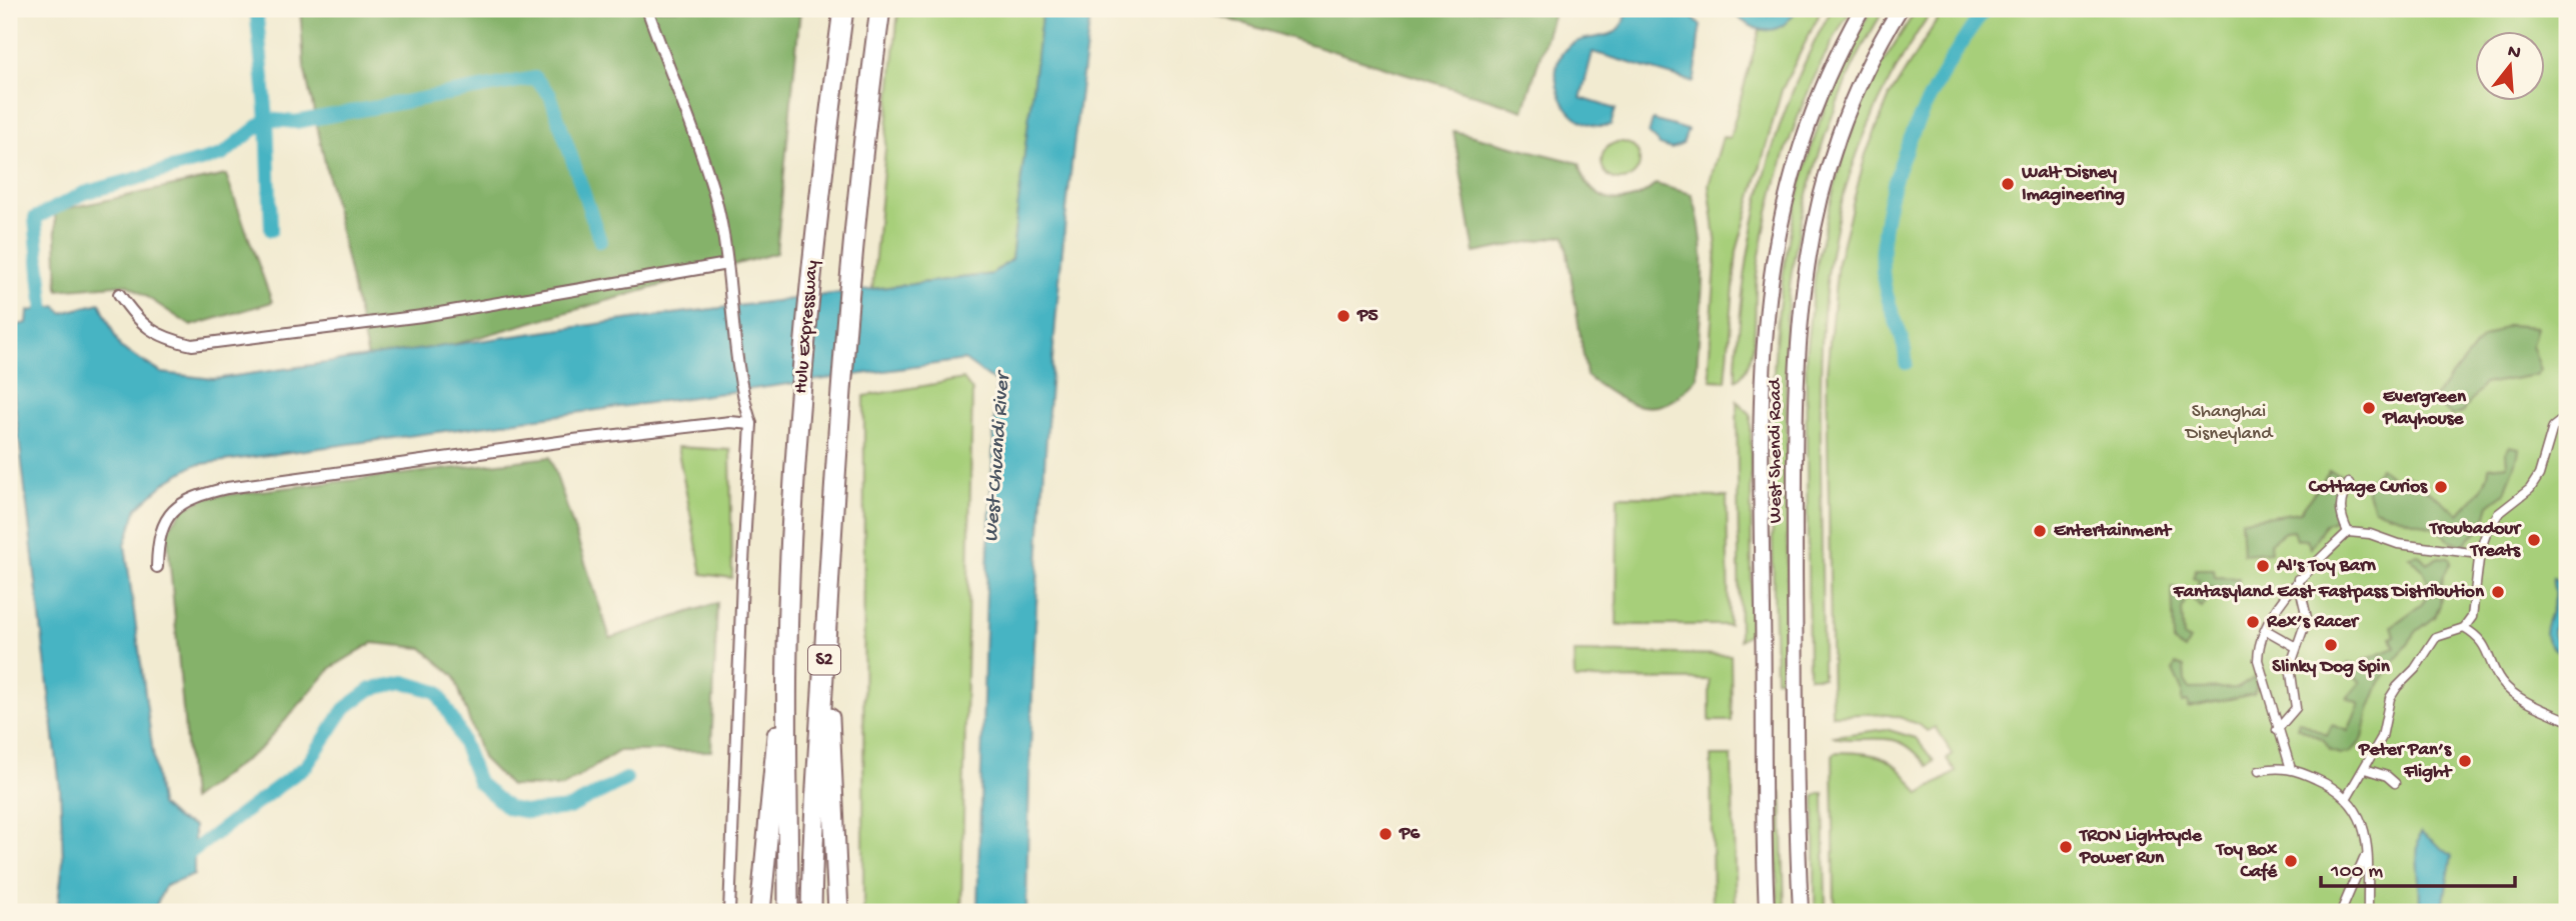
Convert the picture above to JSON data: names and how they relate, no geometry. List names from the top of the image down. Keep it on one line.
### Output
{"streets":{"highway":["Hulu Expressway","S2"],"street":["West Shendi Road"]},"water":["West Chuandi River"],"parks":["Shanghai Disneyland"],"places":["Walt Disney Imagineering","P5","Evergreen Playhouse","Cottage Curios","Entertainment","Troubadour Treats","Al's Toy Barn","Fantasyland East Fastpass Distribution","Rex’s Racer","Slinky Dog Spin","Peter Pan’s Flight","P6","TRON Lightcycle Power Run","Toy Box Café"],"scale_bar":"100 m","north":"top"}
